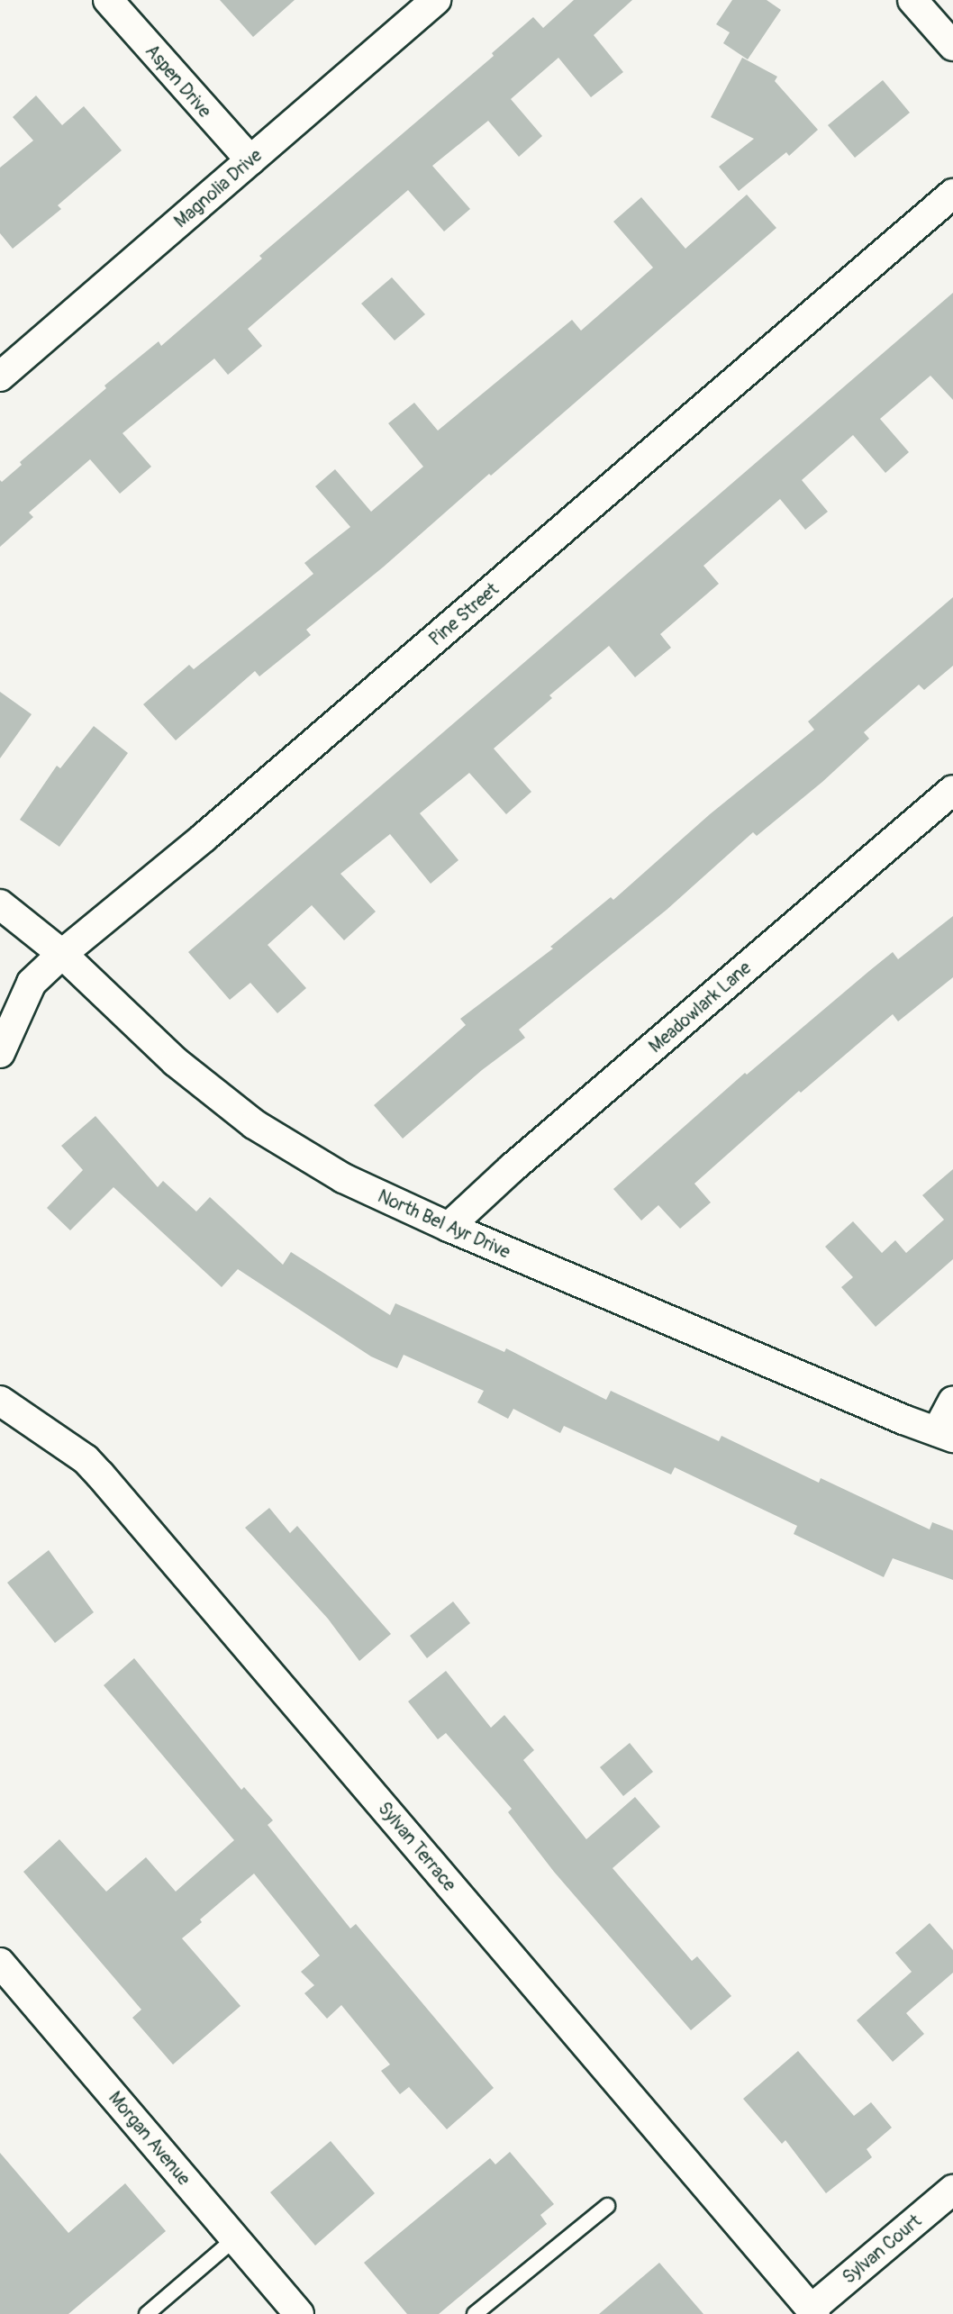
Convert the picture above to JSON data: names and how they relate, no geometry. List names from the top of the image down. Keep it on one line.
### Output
{"streets":{"street":["Aspen Drive","Magnolia Drive","Pine Street","Meadowlark Lane","North Bel Ayr Drive","Sylvan Terrace","Morgan Avenue","Sylvan Court"]},"crossings":[["Aspen Drive","Magnolia Drive"],["Pine Street","North Bel Ayr Drive"],["Meadowlark Lane","North Bel Ayr Drive"],["Sylvan Terrace","Sylvan Court"]]}
